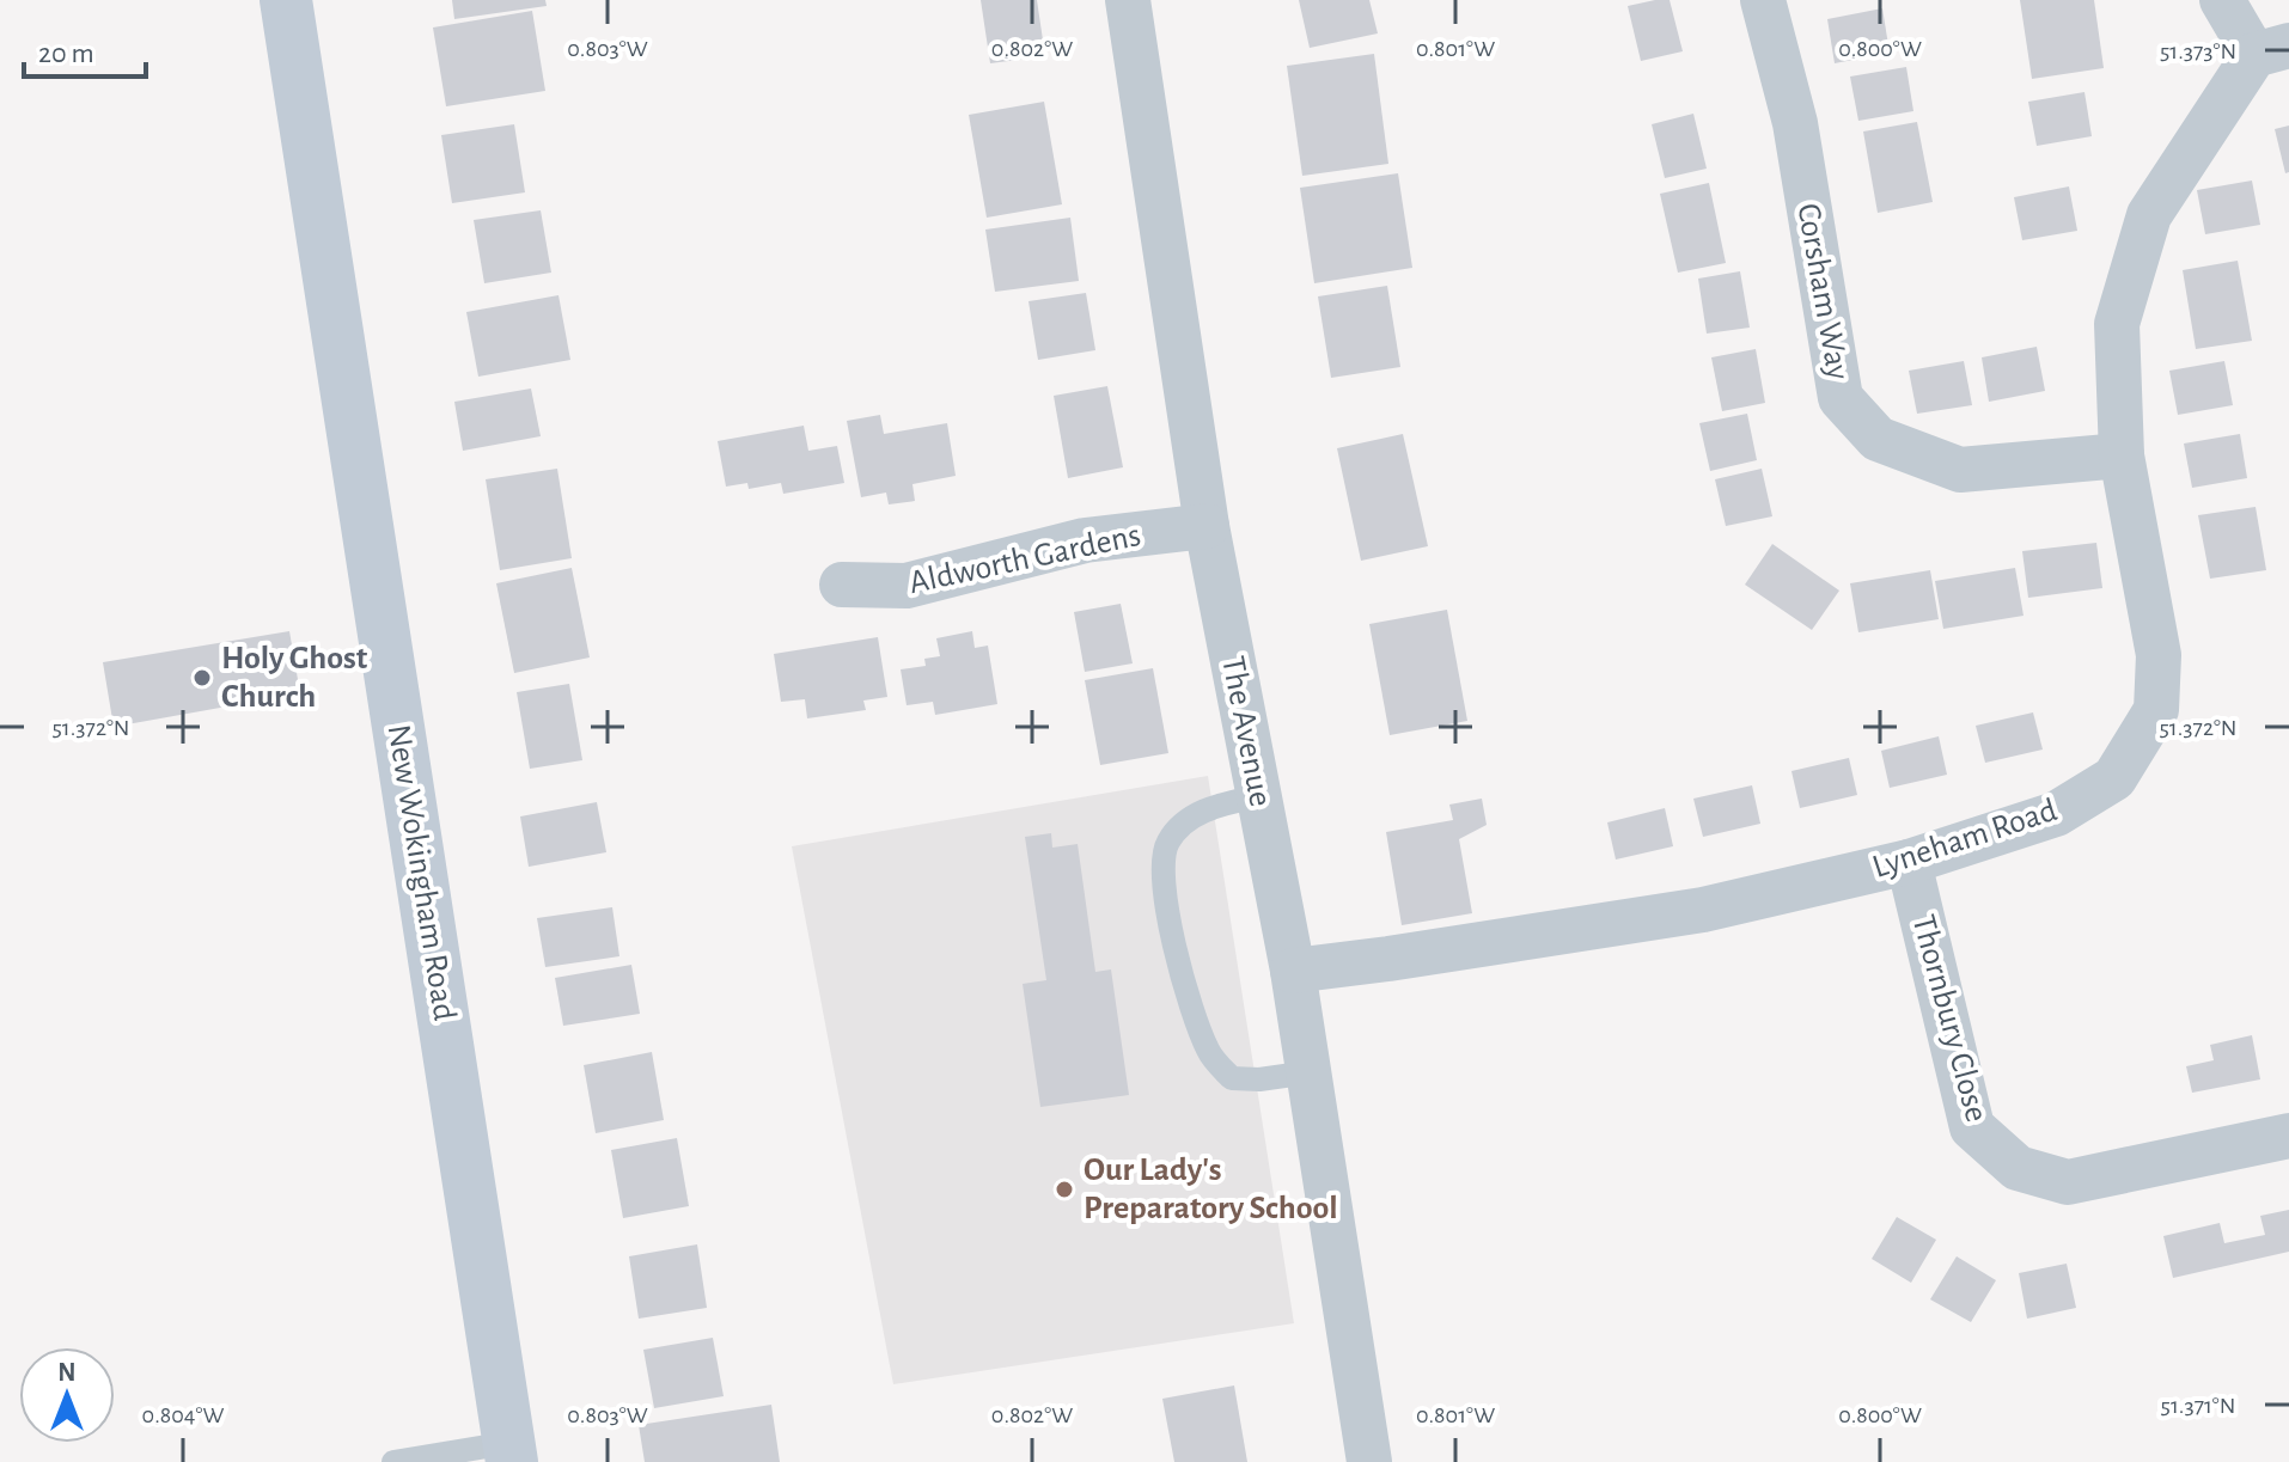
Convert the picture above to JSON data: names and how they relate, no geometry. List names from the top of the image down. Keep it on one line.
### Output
{"streets":{"street":["Corsham Way","Aldworth Gardens","The Avenue","Lyneham Road","New Wokingham Road","Thornbury Close"]},"crossings":[["Corsham Way","Lyneham Road"],["Aldworth Gardens","The Avenue"],["The Avenue","Lyneham Road"],["Lyneham Road","Thornbury Close"]],"places":["Holy Ghost Church","Our Lady's Preparatory School"],"scale_bar":"20 m","north":"top","coordinates":["0.803°W","0.802°W","0.801°W","0.800°W","51.373°N","51.372°N","51.371°N","0.804°W"]}
